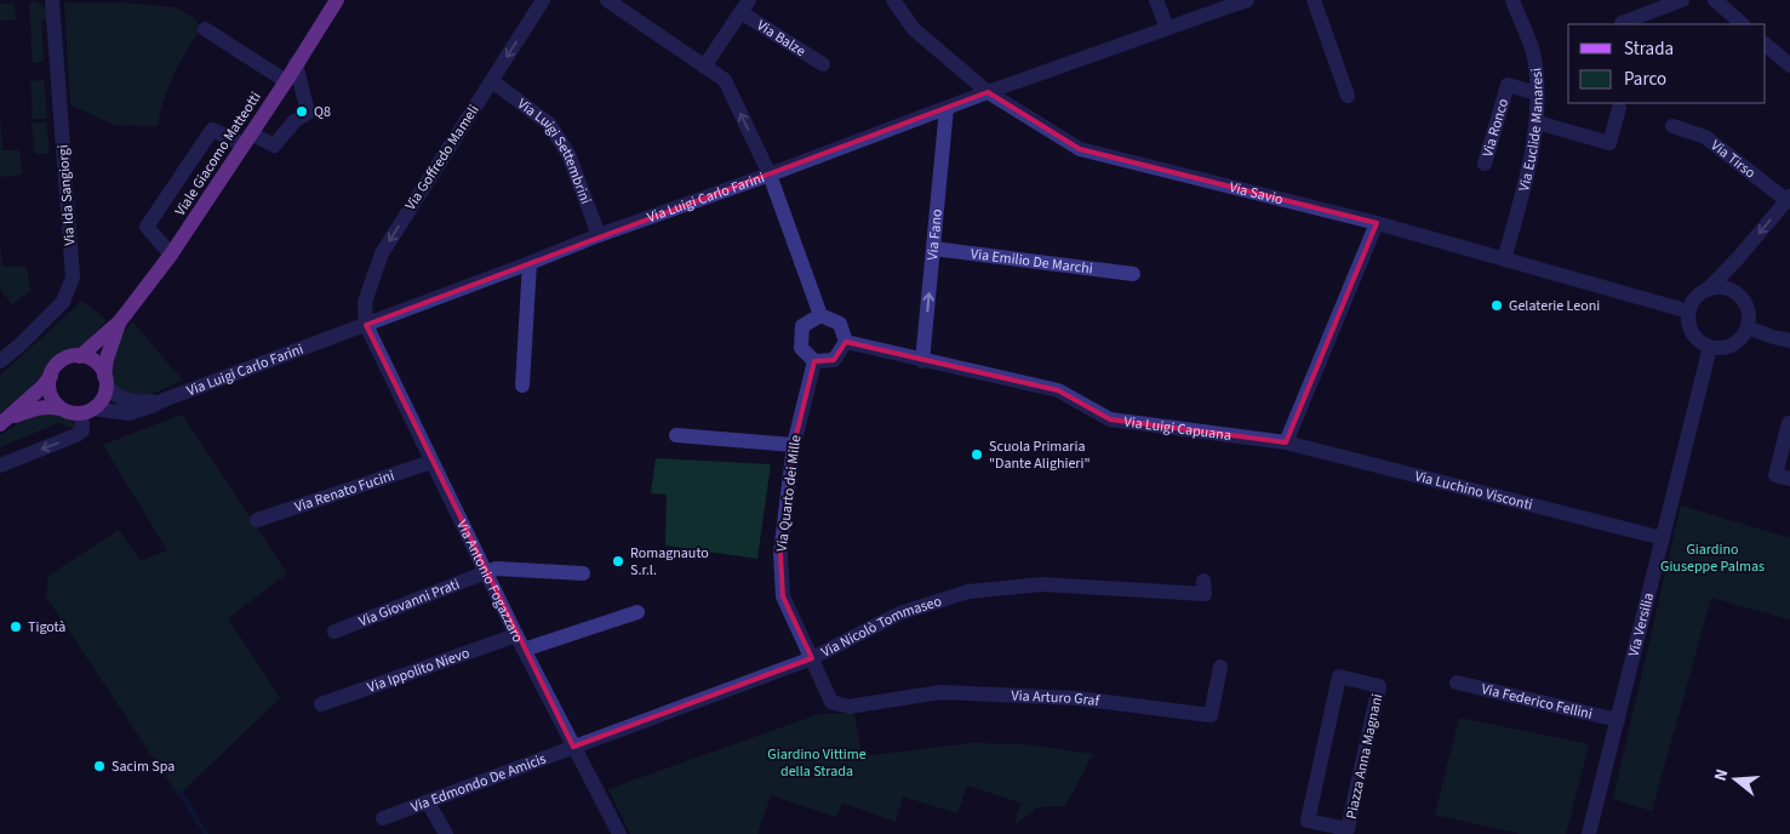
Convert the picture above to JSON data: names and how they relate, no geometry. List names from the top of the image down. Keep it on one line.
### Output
{"streets":{"main road":["Viale Giacomo Matteotti"],"street":["Via Balze","Via Ronco","Via Euclide Manaresi","Via Luigi Settembrini","Via Goffredo Mameli","Via Tirso","Via Savio","Via Ida Sangiorgi","Via Luigi Carlo Farini","Via Fano","Via Emilio De Marchi","Via Luigi Capuana","Via Luchino Visconti","Via Renato Fucini","Via Quarto dei Mille","Via Antonio Fogazzaro","Via Giovanni Prati","Via Versilia","Via Nicolò Tommaseo","Via Ippolito Nievo","Via Arturo Graf","Via Federico Fellini","Piazza Anna Magnani","Via Edmondo De Amicis"]},"crossings":[["Via Ronco","Via Euclide Manaresi"],["Via Euclide Manaresi","Via Savio"],["Via Luigi Settembrini","Via Goffredo Mameli"],["Via Luigi Settembrini","Via Luigi Carlo Farini"],["Via Goffredo Mameli","Via Luigi Carlo Farini"],["Via Goffredo Mameli","Via Antonio Fogazzaro"],["Via Savio","Via Luigi Carlo Farini"],["Via Savio","Via Versilia"],["Via Luigi Carlo Farini","Via Fano"],["Via Luigi Carlo Farini","Via Antonio Fogazzaro"],["Via Fano","Via Emilio De Marchi"],["Via Fano","Via Luigi Capuana"],["Via Luigi Capuana","Via Luchino Visconti"],["Via Luigi Capuana","Via Quarto dei Mille"],["Via Luchino Visconti","Via Versilia"],["Via Renato Fucini","Via Antonio Fogazzaro"],["Via Quarto dei Mille","Via Nicolò Tommaseo"],["Via Quarto dei Mille","Via Arturo Graf"],["Via Antonio Fogazzaro","Via Giovanni Prati"],["Via Antonio Fogazzaro","Via Nicolò Tommaseo"],["Via Antonio Fogazzaro","Via Ippolito Nievo"],["Via Antonio Fogazzaro","Via Edmondo De Amicis"],["Via Versilia","Via Federico Fellini"],["Via Nicolò Tommaseo","Via Edmondo De Amicis"]],"one_way":["Via Goffredo Mameli"],"parks":["Giardino Giuseppe Palmas","Giardino Vittime della Strada"],"places":["Q8","Gelaterie Leoni","Scuola Primaria \"Dante Alighieri\"","Romagnauto S.r.l.","Tigotà","Sacim Spa"],"legend":["Strada","Parco"],"north":"left"}
